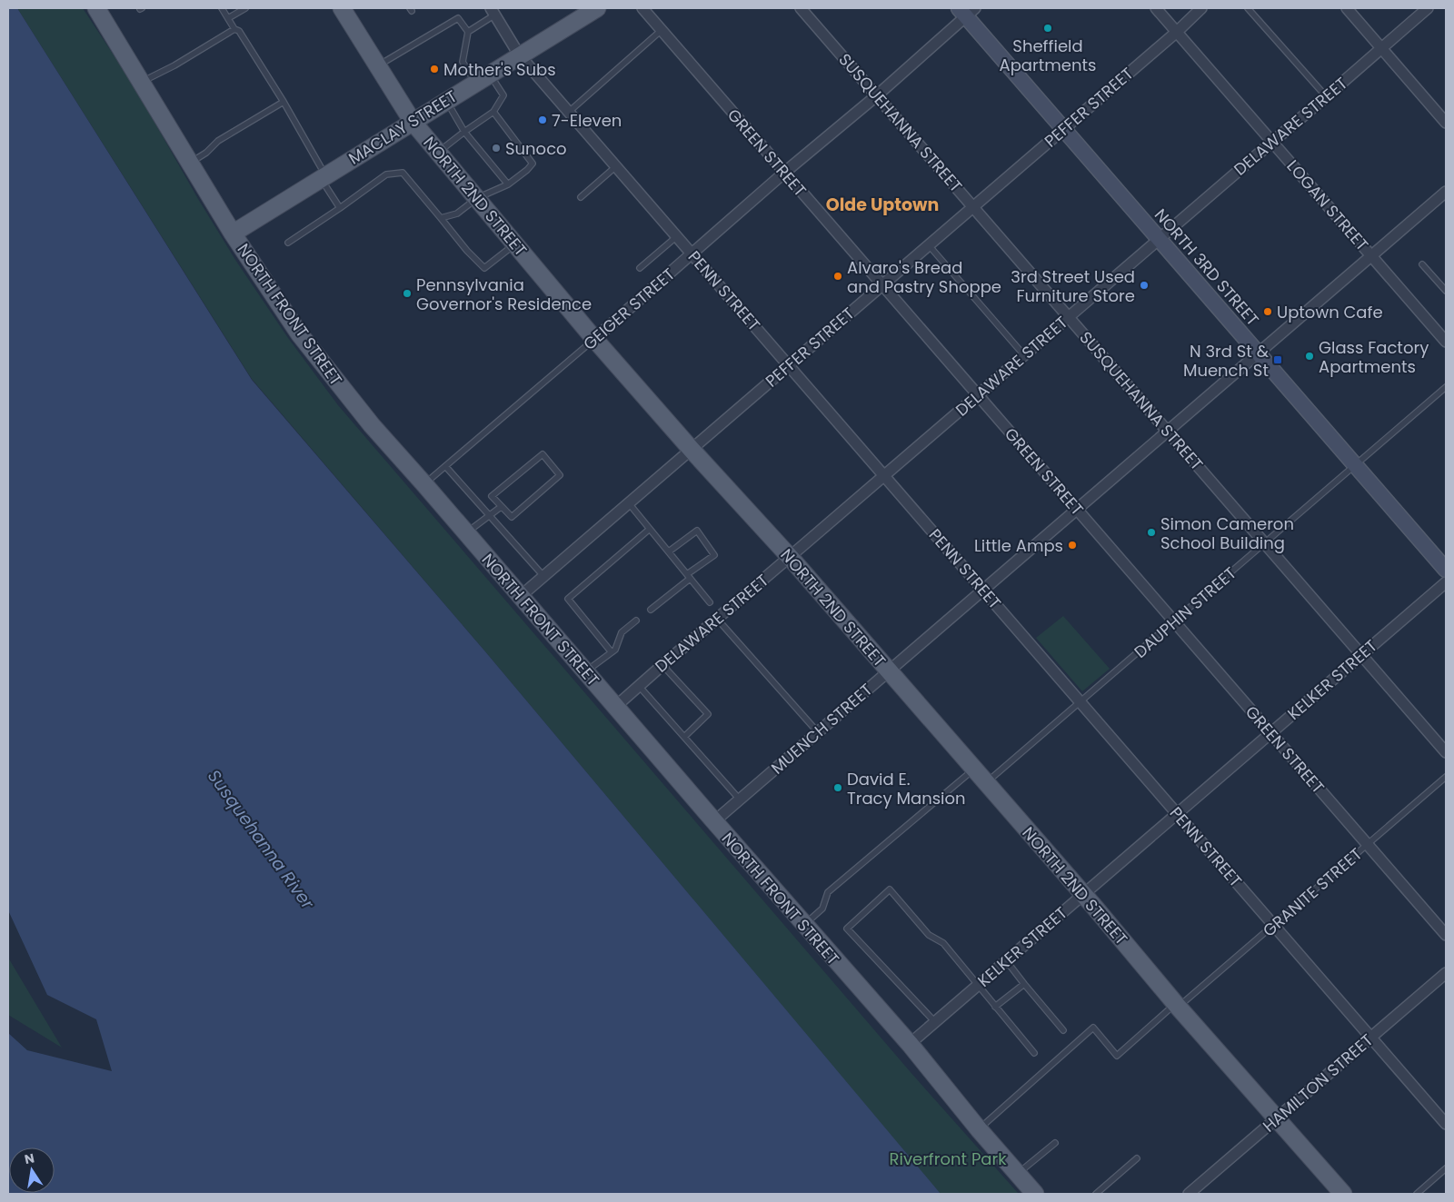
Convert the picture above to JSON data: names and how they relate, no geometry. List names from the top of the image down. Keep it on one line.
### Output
{"streets":{"main road":["MACLAY STREET","NORTH 2ND STREET","NORTH 3RD STREET","NORTH FRONT STREET"],"street":["PEFFER STREET","SUSQUEHANNA STREET","DELAWARE STREET","GREEN STREET","LOGAN STREET","PENN STREET","GEIGER STREET","KELKER STREET","MUENCH STREET","HAMILTON STREET"],"lane":["DAUPHIN STREET","GRANITE STREET"]},"crossings":[["PEFFER STREET","SUSQUEHANNA STREET"],["PEFFER STREET","GREEN STREET"],["PEFFER STREET","NORTH 2ND STREET"],["PEFFER STREET","LOGAN STREET"],["PEFFER STREET","NORTH 3RD STREET"],["PEFFER STREET","PENN STREET"],["PEFFER STREET","NORTH FRONT STREET"],["SUSQUEHANNA STREET","DELAWARE STREET"],["SUSQUEHANNA STREET","GEIGER STREET"],["SUSQUEHANNA STREET","DAUPHIN STREET"],["SUSQUEHANNA STREET","KELKER STREET"],["SUSQUEHANNA STREET","MUENCH STREET"],["DELAWARE STREET","GREEN STREET"],["DELAWARE STREET","NORTH 2ND STREET"],["DELAWARE STREET","LOGAN STREET"],["DELAWARE STREET","NORTH 3RD STREET"],["DELAWARE STREET","PENN STREET"],["DELAWARE STREET","NORTH FRONT STREET"],["MACLAY STREET","NORTH 2ND STREET"],["MACLAY STREET","PENN STREET"],["MACLAY STREET","NORTH FRONT STREET"],["GREEN STREET","GEIGER STREET"],["GREEN STREET","DAUPHIN STREET"],["GREEN STREET","KELKER STREET"],["GREEN STREET","MUENCH STREET"],["GREEN STREET","GRANITE STREET"],["NORTH 2ND STREET","GEIGER STREET"],["NORTH 2ND STREET","DAUPHIN STREET"],["NORTH 2ND STREET","KELKER STREET"],["NORTH 2ND STREET","MUENCH STREET"],["NORTH 2ND STREET","GRANITE STREET"],["NORTH 2ND STREET","HAMILTON STREET"],["LOGAN STREET","MUENCH STREET"],["NORTH 3RD STREET","GEIGER STREET"],["NORTH 3RD STREET","DAUPHIN STREET"],["NORTH 3RD STREET","MUENCH STREET"],["PENN STREET","GEIGER STREET"],["PENN STREET","DAUPHIN STREET"],["PENN STREET","KELKER STREET"],["PENN STREET","MUENCH STREET"],["PENN STREET","GRANITE STREET"],["PENN STREET","HAMILTON STREET"],["GEIGER STREET","NORTH FRONT STREET"],["NORTH FRONT STREET","KELKER STREET"],["NORTH FRONT STREET","MUENCH STREET"],["NORTH FRONT STREET","GRANITE STREET"]],"districts":["Olde Uptown"],"water":["Susquehanna River"],"parks":["Riverfront Park"],"places":{"other":["Sheffield Apartments","Mother's Subs","7-Eleven","Sunoco","Alvaro's Bread and Pastry Shoppe","3rd Street Used Furniture Store","Pennsylvania Governor's Residence","Uptown Cafe","Glass Factory Apartments","Simon Cameron School Building","Little Amps","David E. Tracy Mansion"],"transit":["N 3rd St & Muench St"]},"north":"top"}
